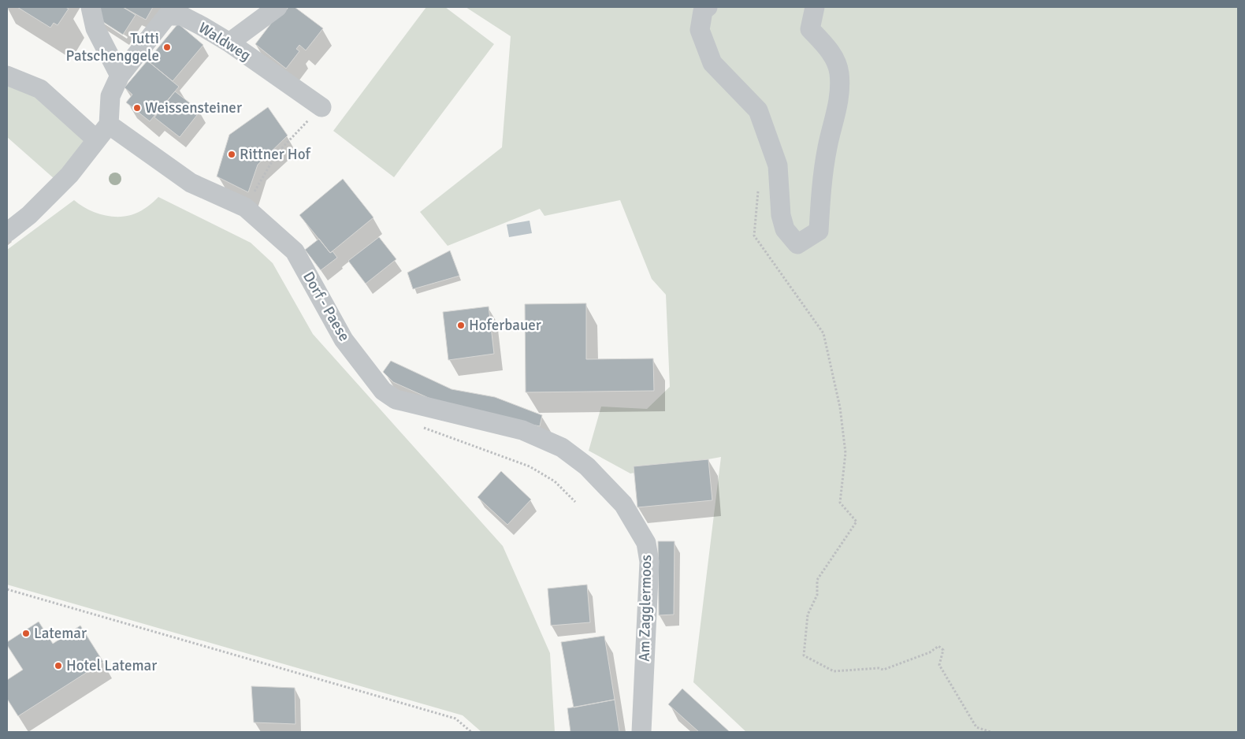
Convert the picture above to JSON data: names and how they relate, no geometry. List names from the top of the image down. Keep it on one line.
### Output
{"streets":{"street":["Waldweg","Dorf - Paese","Am Zagglermoos"]},"crossings":[["Dorf - Paese","Am Zagglermoos"]],"places":["Tutti Patschenggele","Weissensteiner","Rittner Hof","Hoferbauer","Latemar","Hotel Latemar"]}
